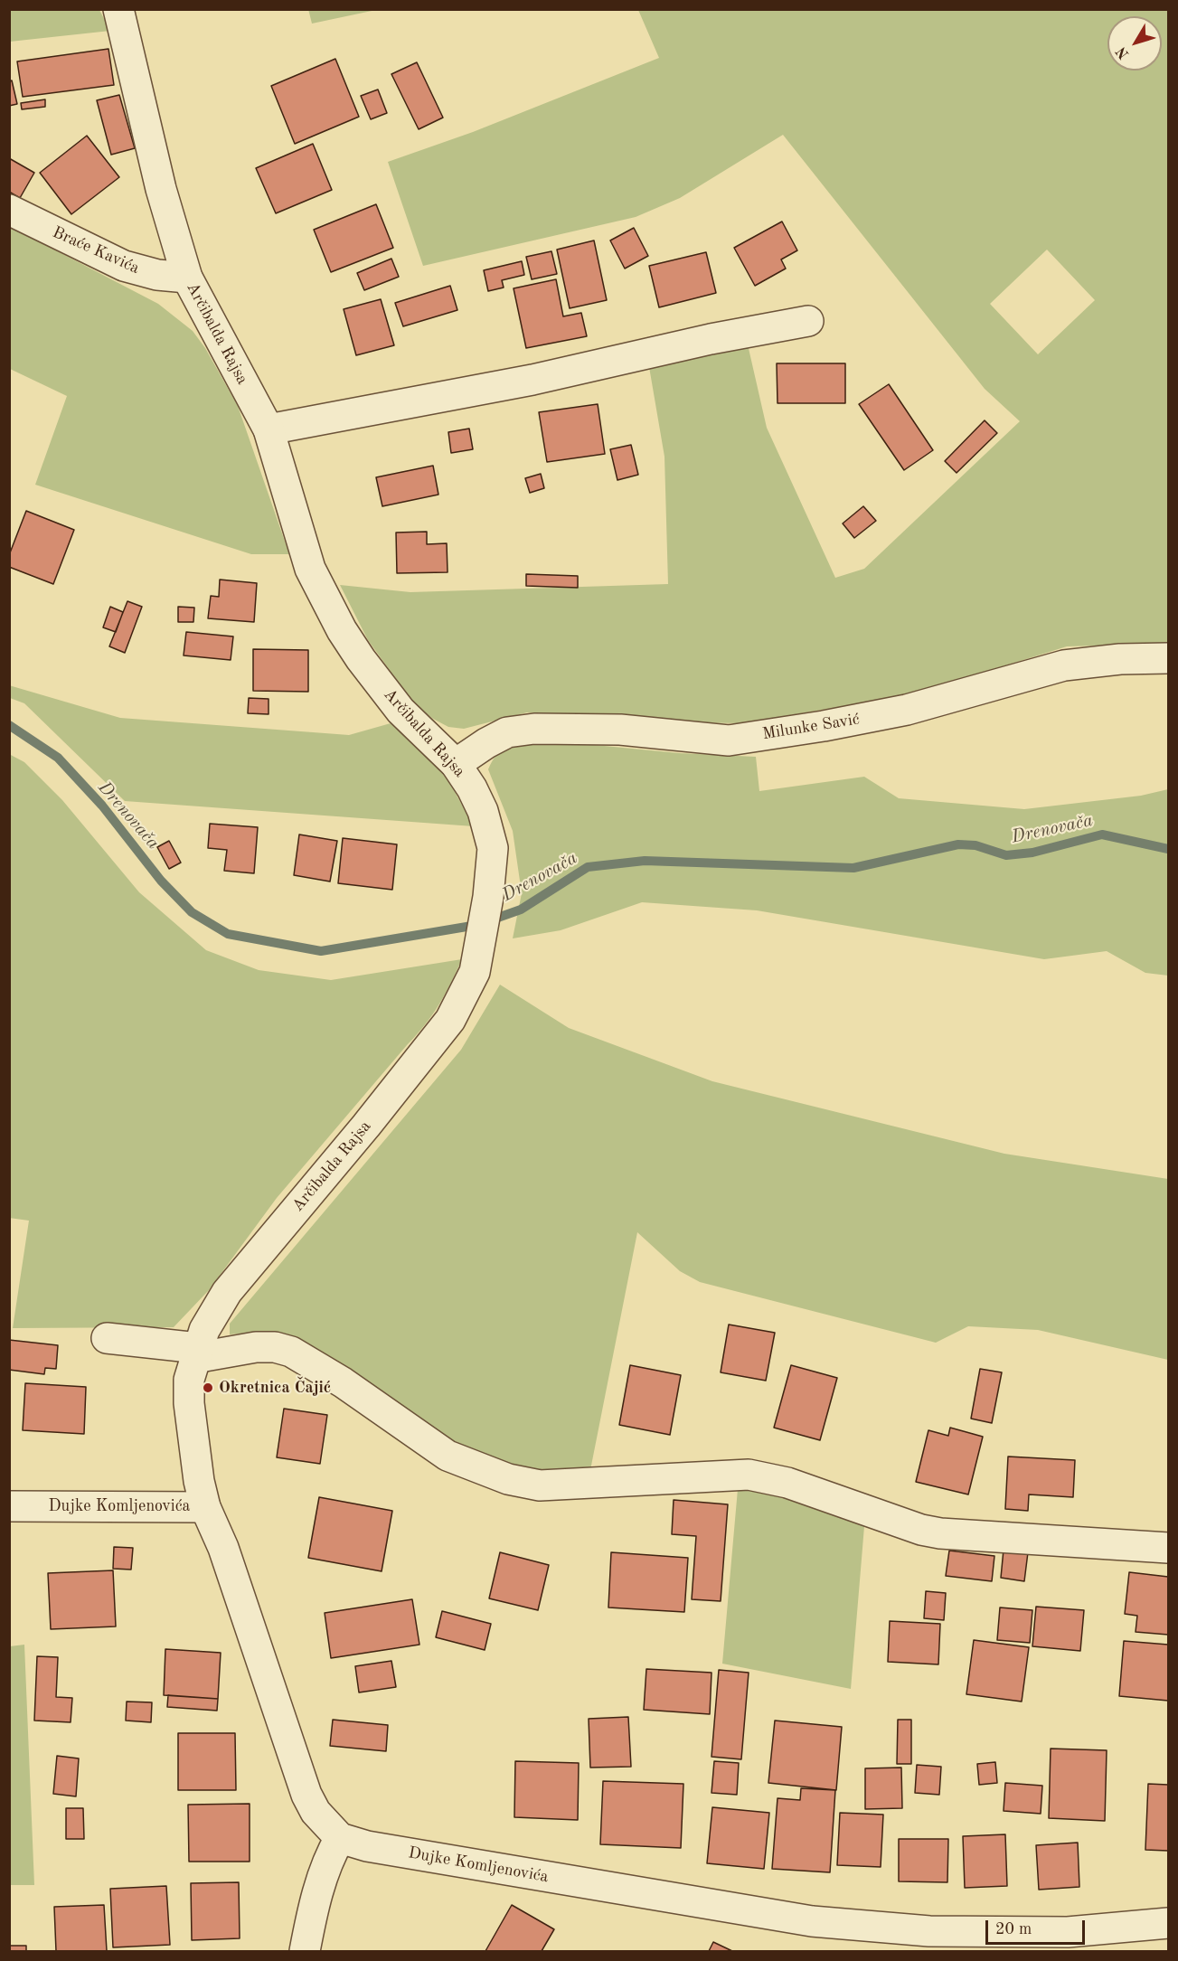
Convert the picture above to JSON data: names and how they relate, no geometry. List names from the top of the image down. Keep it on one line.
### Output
{"streets":{"street":["Braće Kavića","Arčibalda Rajsa","Milunke Savić","Dujke Komljenovića"]},"crossings":[["Braće Kavića","Arčibalda Rajsa"],["Arčibalda Rajsa","Milunke Savić"],["Arčibalda Rajsa","Dujke Komljenovića"]],"water":["Drenovača"],"places":["Okretnica Čajić"],"scale_bar":"20 m","north":"bottom left"}
